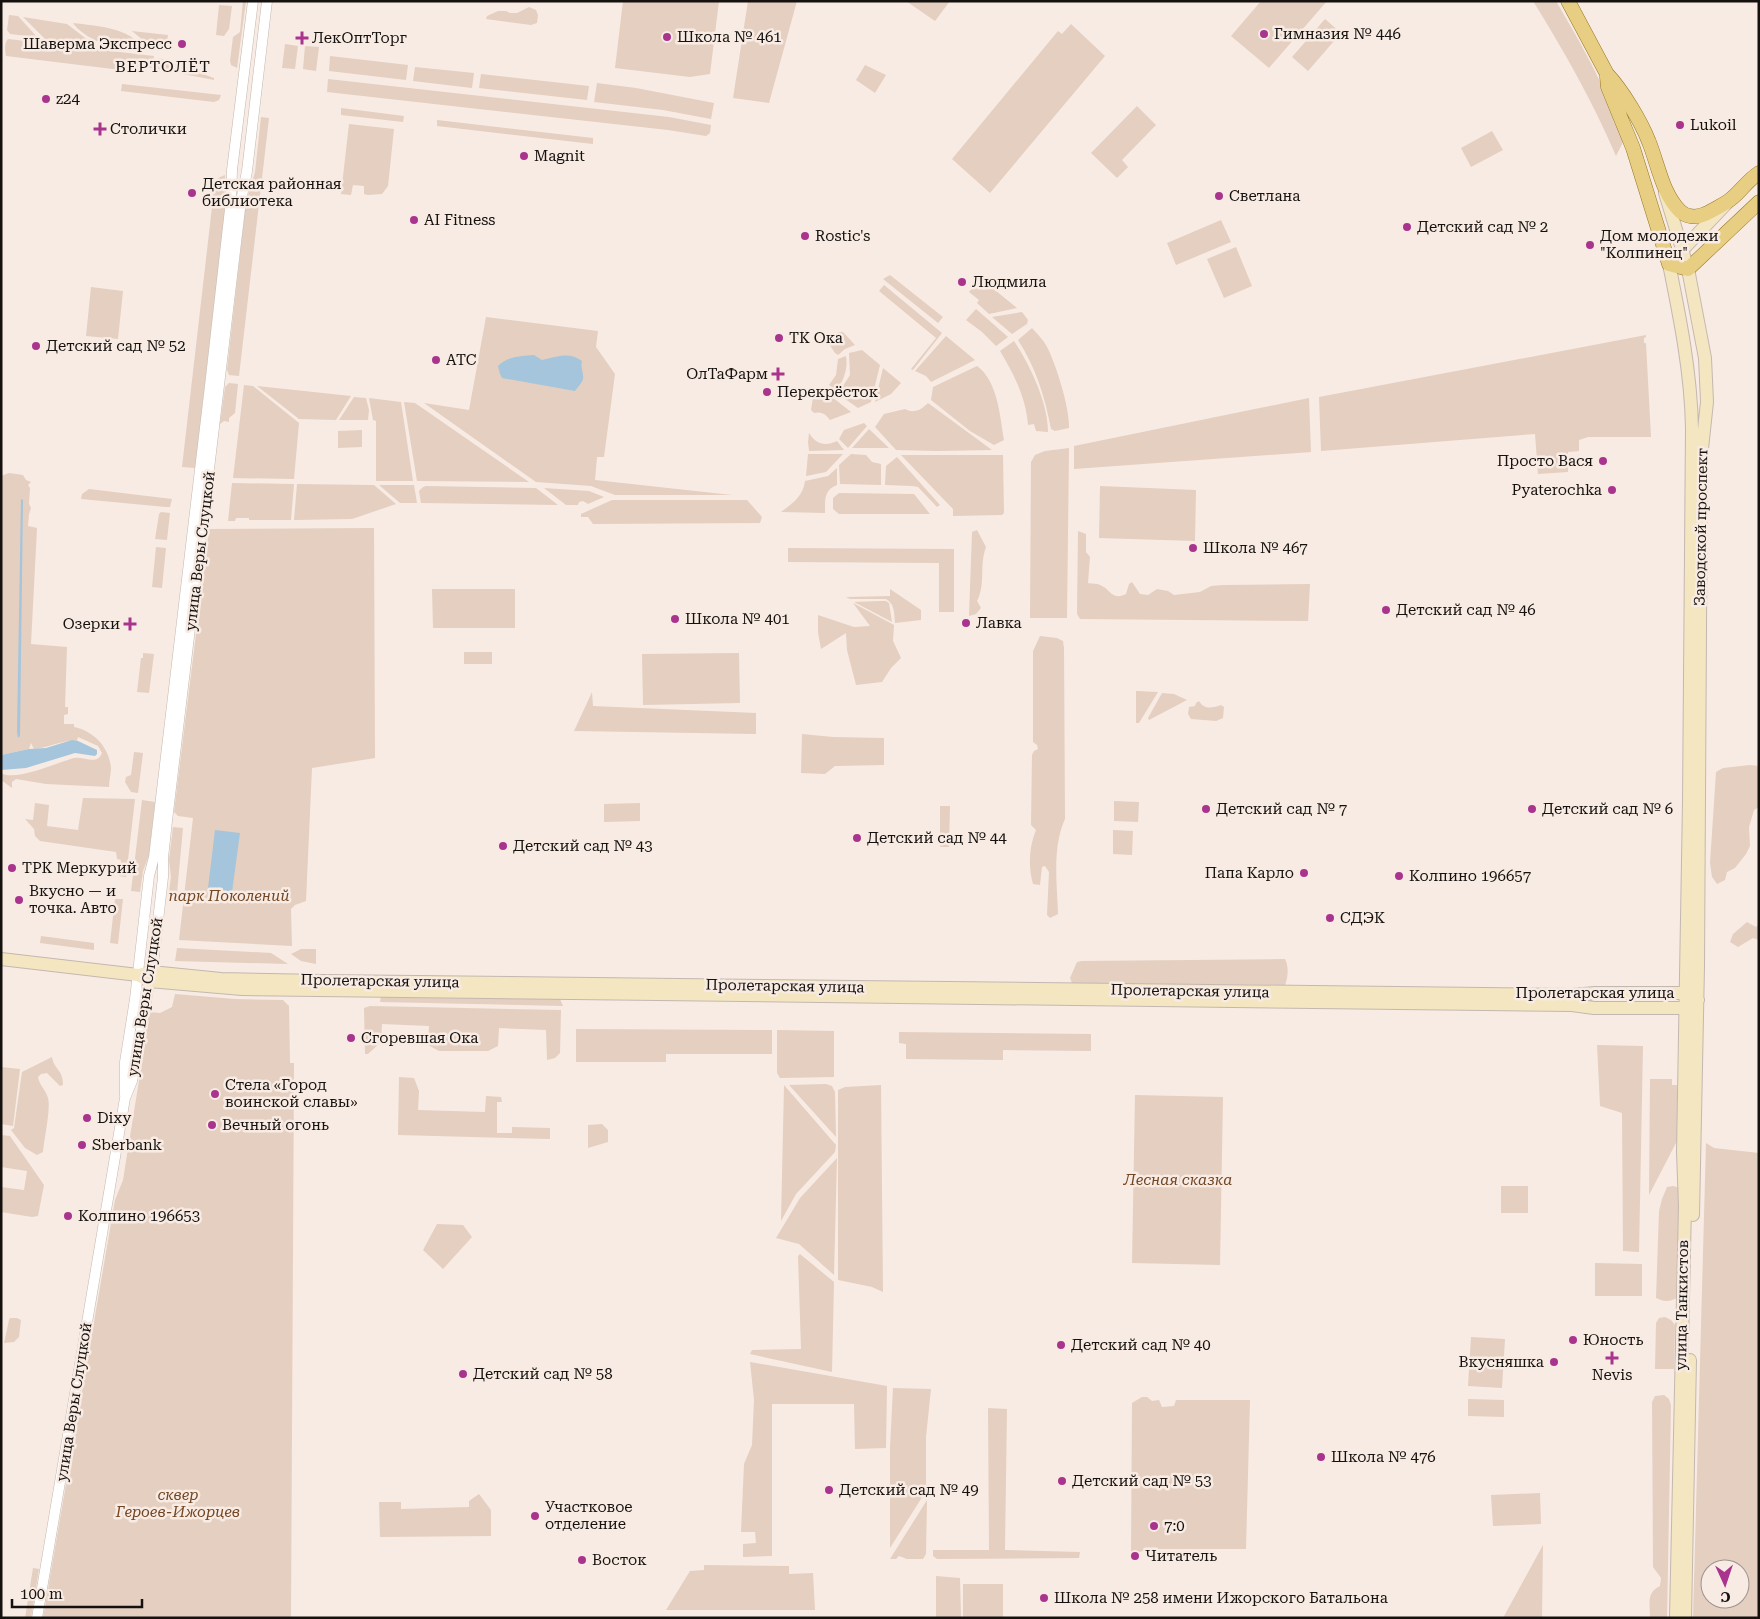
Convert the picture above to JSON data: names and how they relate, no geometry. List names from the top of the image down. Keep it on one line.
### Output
{"streets":{"main road":["Заводской проспект","Пролетарская улица","улица Танкистов"],"street":["улица Веры Слуцкой"]},"crossings":[["Заводской проспект","Пролетарская улица"],["Заводской проспект","улица Танкистов"],["улица Веры Слуцкой","Пролетарская улица"],["Пролетарская улица","улица Танкистов"]],"districts":["ВЕРТОЛЁТ"],"parks":["парк Поколений","Лесная сказка","сквер Героев-Ижорцев"],"places":{"other":["Гимназия № 446","Школа № 461","Шаверма Экспресс","z24","Lukoil","Magnit","Детская районная библиотека","Светлана","AI Fitness","Детский сад № 2","Rostic's","Дом молодежи \"Колпинец\"","Людмила","ТК Ока","Детский сад № 52","АТС","Перекрёсток","Просто Вася","Pyaterochka","Школа № 467","Детский сад № 46","Школа № 401","Лавка","Детский сад № 7","Детский сад № 6","Детский сад № 44","Детский сад № 43","ТРК Меркурий","Папа Карло","Колпино 196657","Вкусно — и точка. Авто","СДЭК","Сгоревшая Ока","Стела «Город воинской славы»","Dixy","Вечный огонь","Sberbank","Колпино 196653","Юность","Детский сад № 40","Вкусняшка","Детский сад № 58","Школа № 476","Детский сад № 53","Детский сад № 49","Участковое отделение","7:0","Читатель","Восток","Школа № 258 имени Ижорского Батальона"],"health":["ЛекОптТорг","Столички","ОлТаФарм","Озерки","Nevis"]},"scale_bar":"100 m","north":"bottom"}
